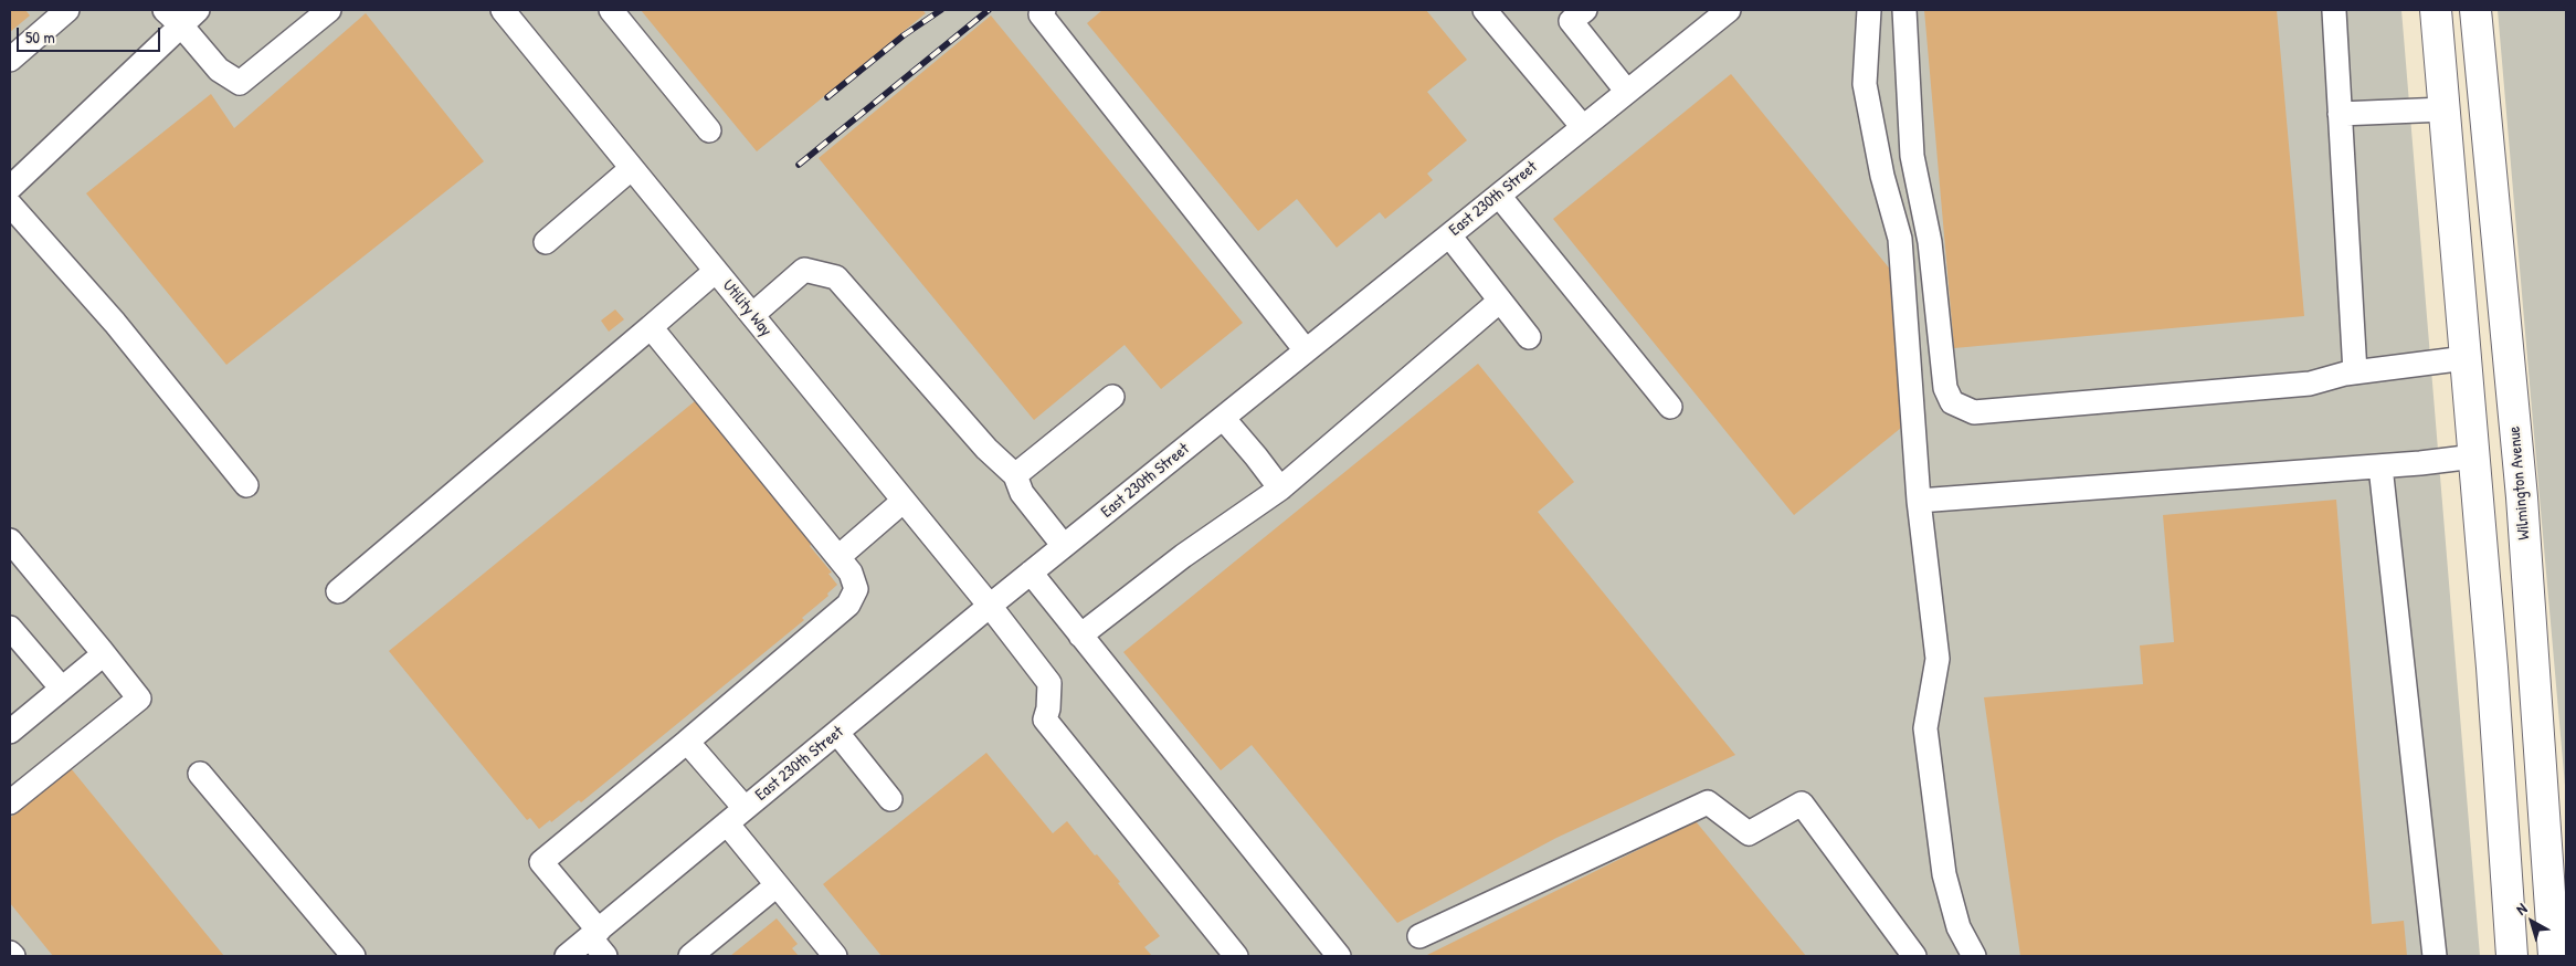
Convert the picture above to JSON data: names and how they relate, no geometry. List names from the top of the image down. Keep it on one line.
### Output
{"streets":{"main road":["Wilmington Avenue"],"street":["East 230th Street","Utility Way"]},"crossings":[["East 230th Street","Utility Way"]],"scale_bar":"50 m","north":"top left"}
